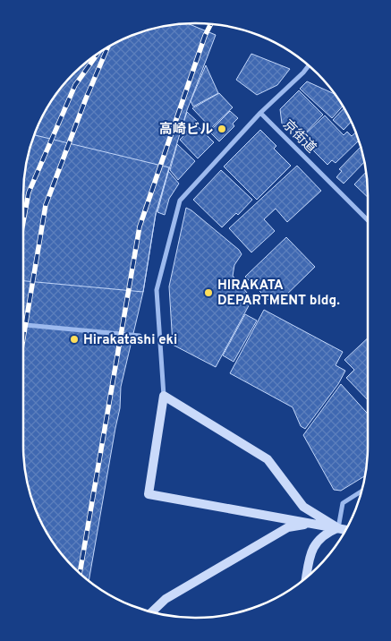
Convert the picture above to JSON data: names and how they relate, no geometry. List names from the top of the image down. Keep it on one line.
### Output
{"streets":{"street":["京街道"]},"places":["高崎ビル","HIRAKATA DEPARTMENT bldg.","Hirakatashi eki"]}
